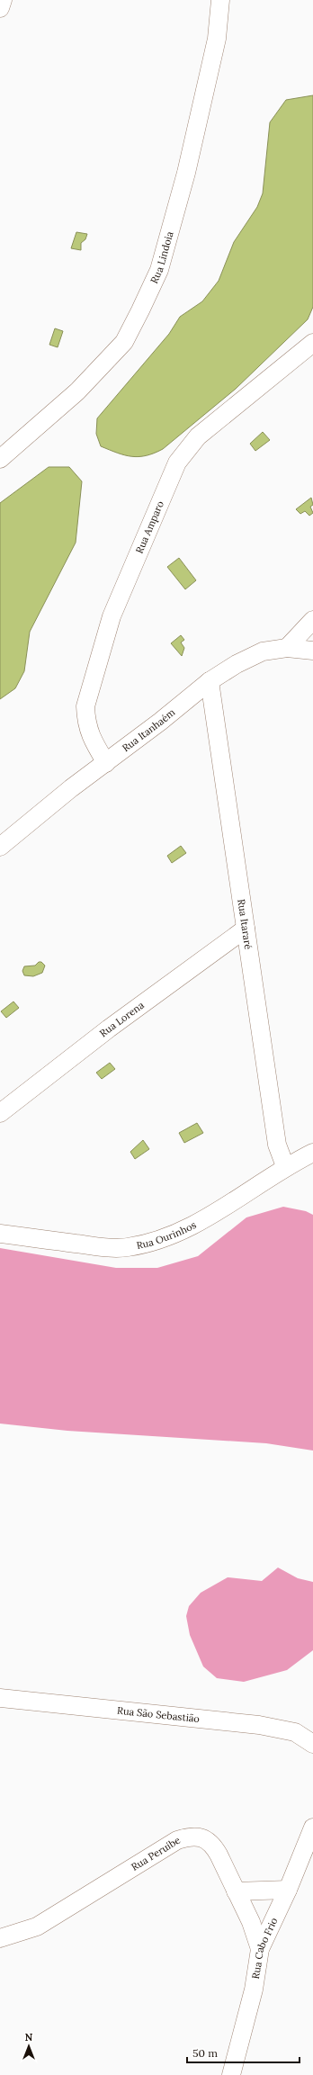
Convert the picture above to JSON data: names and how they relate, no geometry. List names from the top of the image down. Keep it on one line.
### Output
{"streets":{"street":["Rua Lindoia","Rua Amparo","Rua Itanhaém","Rua Itararé","Rua Lorena","Rua Ourinhos","Rua São Sebastião","Rua Peruibe","Rua Cabo Frio"]},"crossings":[["Rua Amparo","Rua Itanhaém"],["Rua Itanhaém","Rua Itararé"],["Rua Itararé","Rua Lorena"],["Rua Itararé","Rua Ourinhos"],["Rua Peruibe","Rua Cabo Frio"]],"scale_bar":"50 m","north":"top"}
